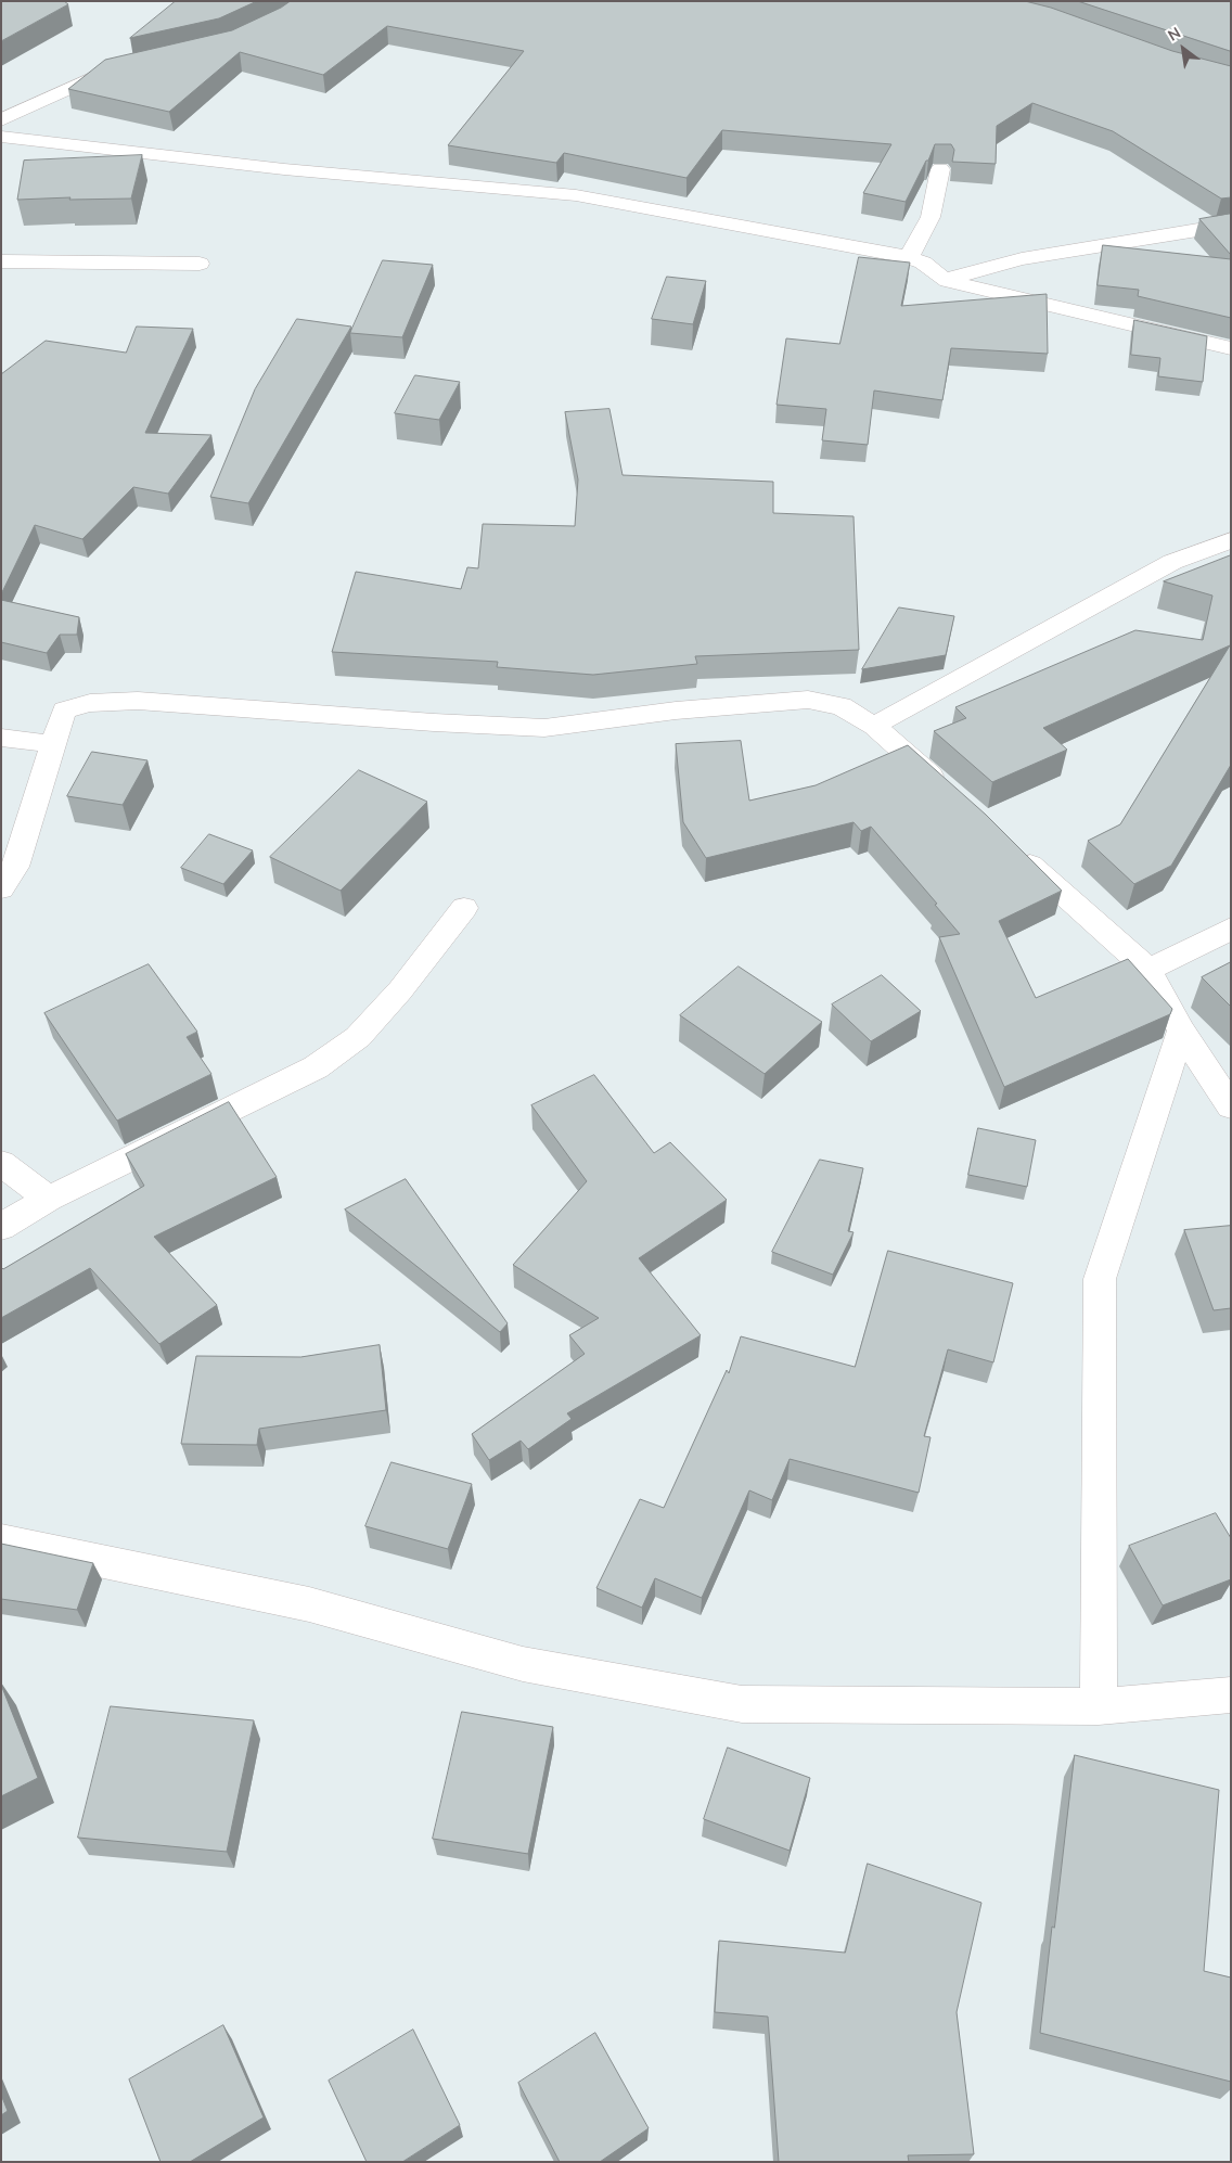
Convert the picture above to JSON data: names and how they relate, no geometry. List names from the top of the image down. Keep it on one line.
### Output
{"north":"top left"}
